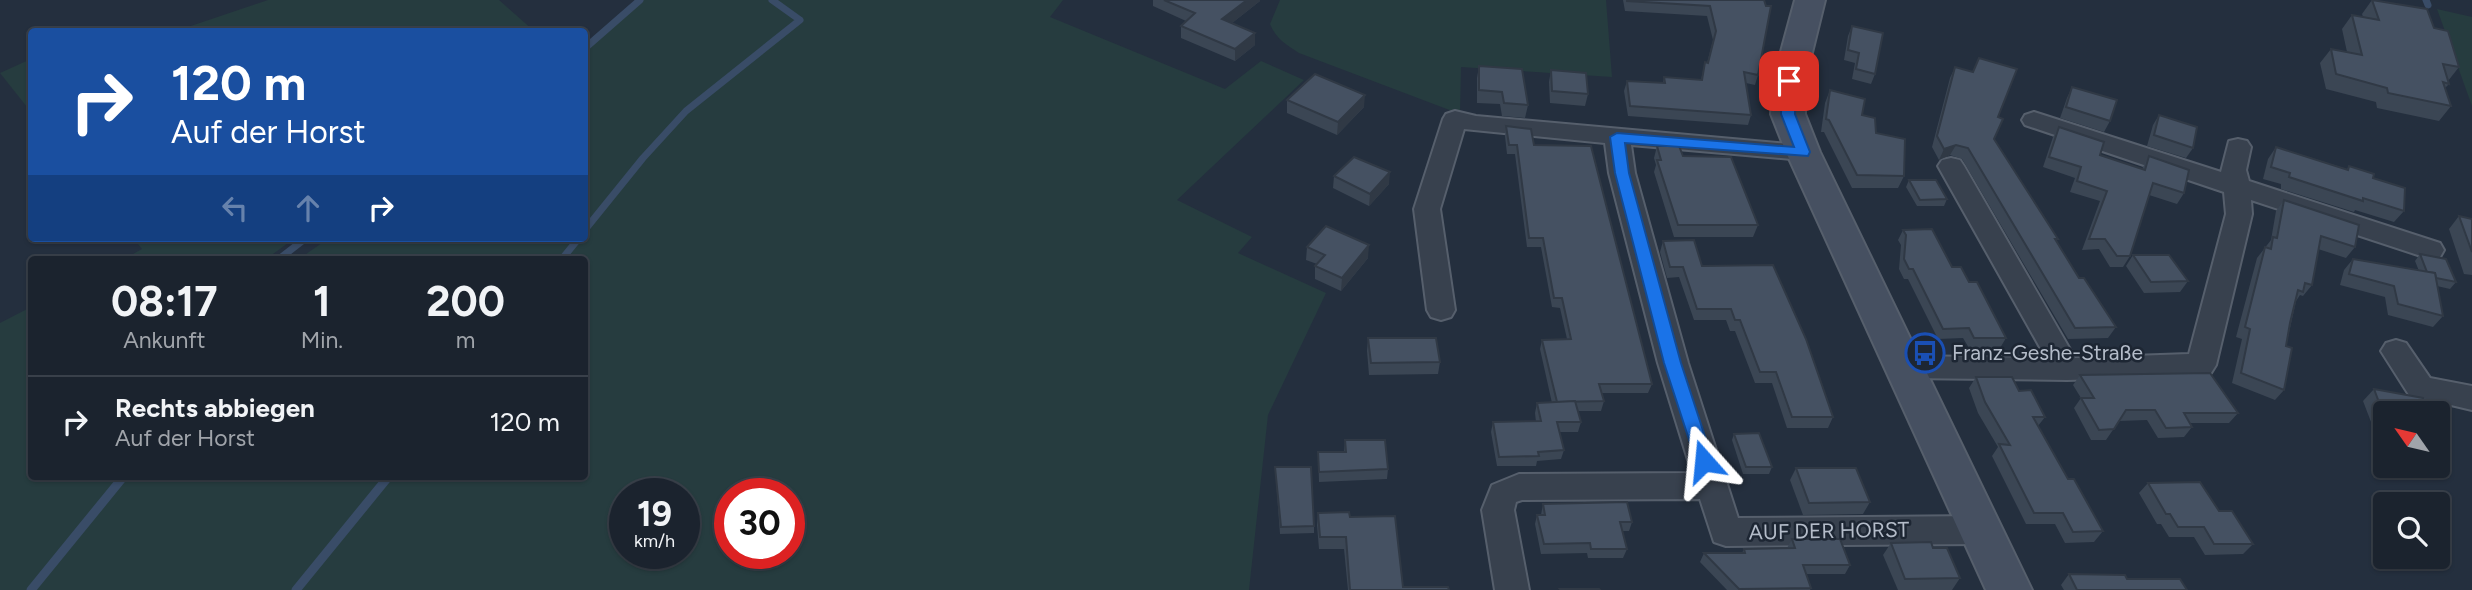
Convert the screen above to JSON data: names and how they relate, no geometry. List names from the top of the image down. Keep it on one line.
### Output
{"streets":{"street":["AUF DER HORST"]},"places":{"bus stop":["Franz-Geshe-Straße"]},"north":"top left","page":{"turn":["120 m","Auf der Horst"],"eta":["08:17","Ankunft","1","Min.","200","m"],"list":[{"name":"Rechts abbiegen","note":"Auf der Horst","value":"120 m"}],"speed":"19 km/h","limit":"30"}}
